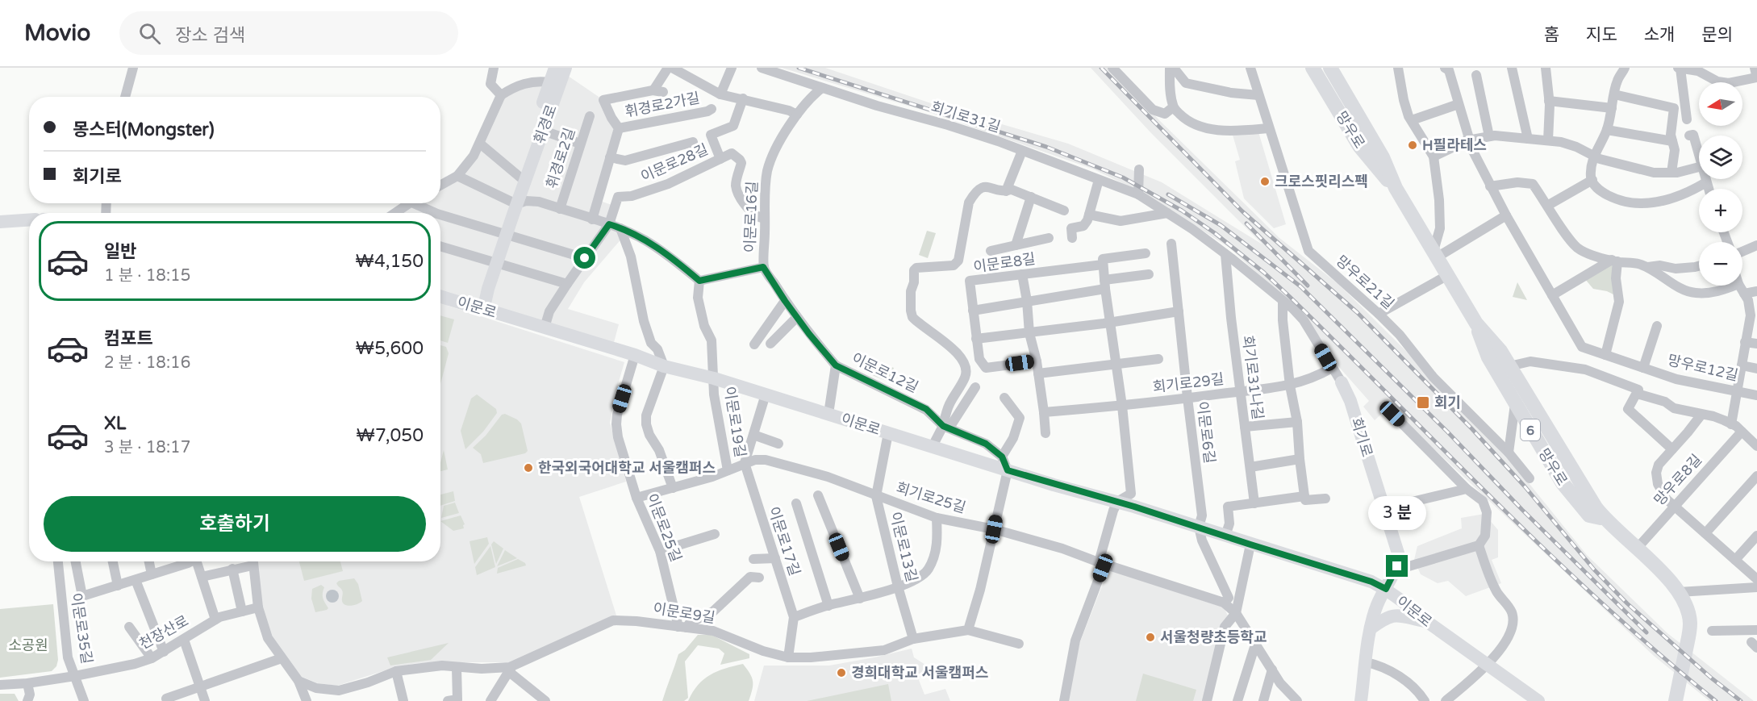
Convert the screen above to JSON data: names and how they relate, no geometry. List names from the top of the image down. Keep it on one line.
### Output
{"streets":{"main road":["휘경로","망우로","이문로","6","회기로"],"street":["휘경로2가길","회기로31길","휘경로2길","이문로28길","이문로16길","이문로8길","망우로21길","망우로12길","이문로12길","회기로31나길","회기로29길","이문로19길","이문로6길","망우로8길","회기로25길","이문로25길","이문로17길","이문로13길","이문로9길","이문로35길","천장산로"]},"crossings":[["휘경로2가길","휘경로2길"],["회기로31길","이문로16길"],["회기로31길","회기로31나길"],["회기로31길","회기로29길"],["회기로31길","회기로"],["휘경로","휘경로2길"],["휘경로","이문로"],["망우로","망우로8길"],["휘경로2길","이문로28길"],["이문로28길","이문로16길"],["이문로28길","이문로"],["이문로16길","이문로12길"],["이문로","이문로19길"],["이문로","이문로6길"],["이문로","이문로25길"],["이문로","이문로13길"],["회기로31나길","회기로29길"],["회기로29길","이문로6길"],["회기로29길","회기로"],["이문로19길","회기로25길"],["회기로25길","이문로25길"],["회기로25길","이문로17길"],["회기로25길","이문로13길"],["이문로25길","이문로9길"],["이문로17길","이문로9길"],["이문로13길","이문로9길"],["이문로35길","천장산로"]],"parks":["소공원"],"places":{"other":["H필라테스","크로스핏리스펙","한국외국어대학교 서울캠퍼스","서울청량초등학교","경희대학교 서울캠퍼스"],"transit":["회기"]},"north":"left","page":{"header":"Movio","search":"장소 검색","nav":["홈","지도","소개","문의"],"map_buttons":["+","−"],"banner":["몽스터(Mongster)","회기로"],"list":[{"name":"일반","note":"1 분 · 18:15","value":"₩4,150"},{"name":"컴포트","note":"2 분 · 18:16","value":"₩5,600"},{"name":"XL","note":"3 분 · 18:17","value":"₩7,050"}],"buttons":"호출하기","bubble":"3 분"}}
